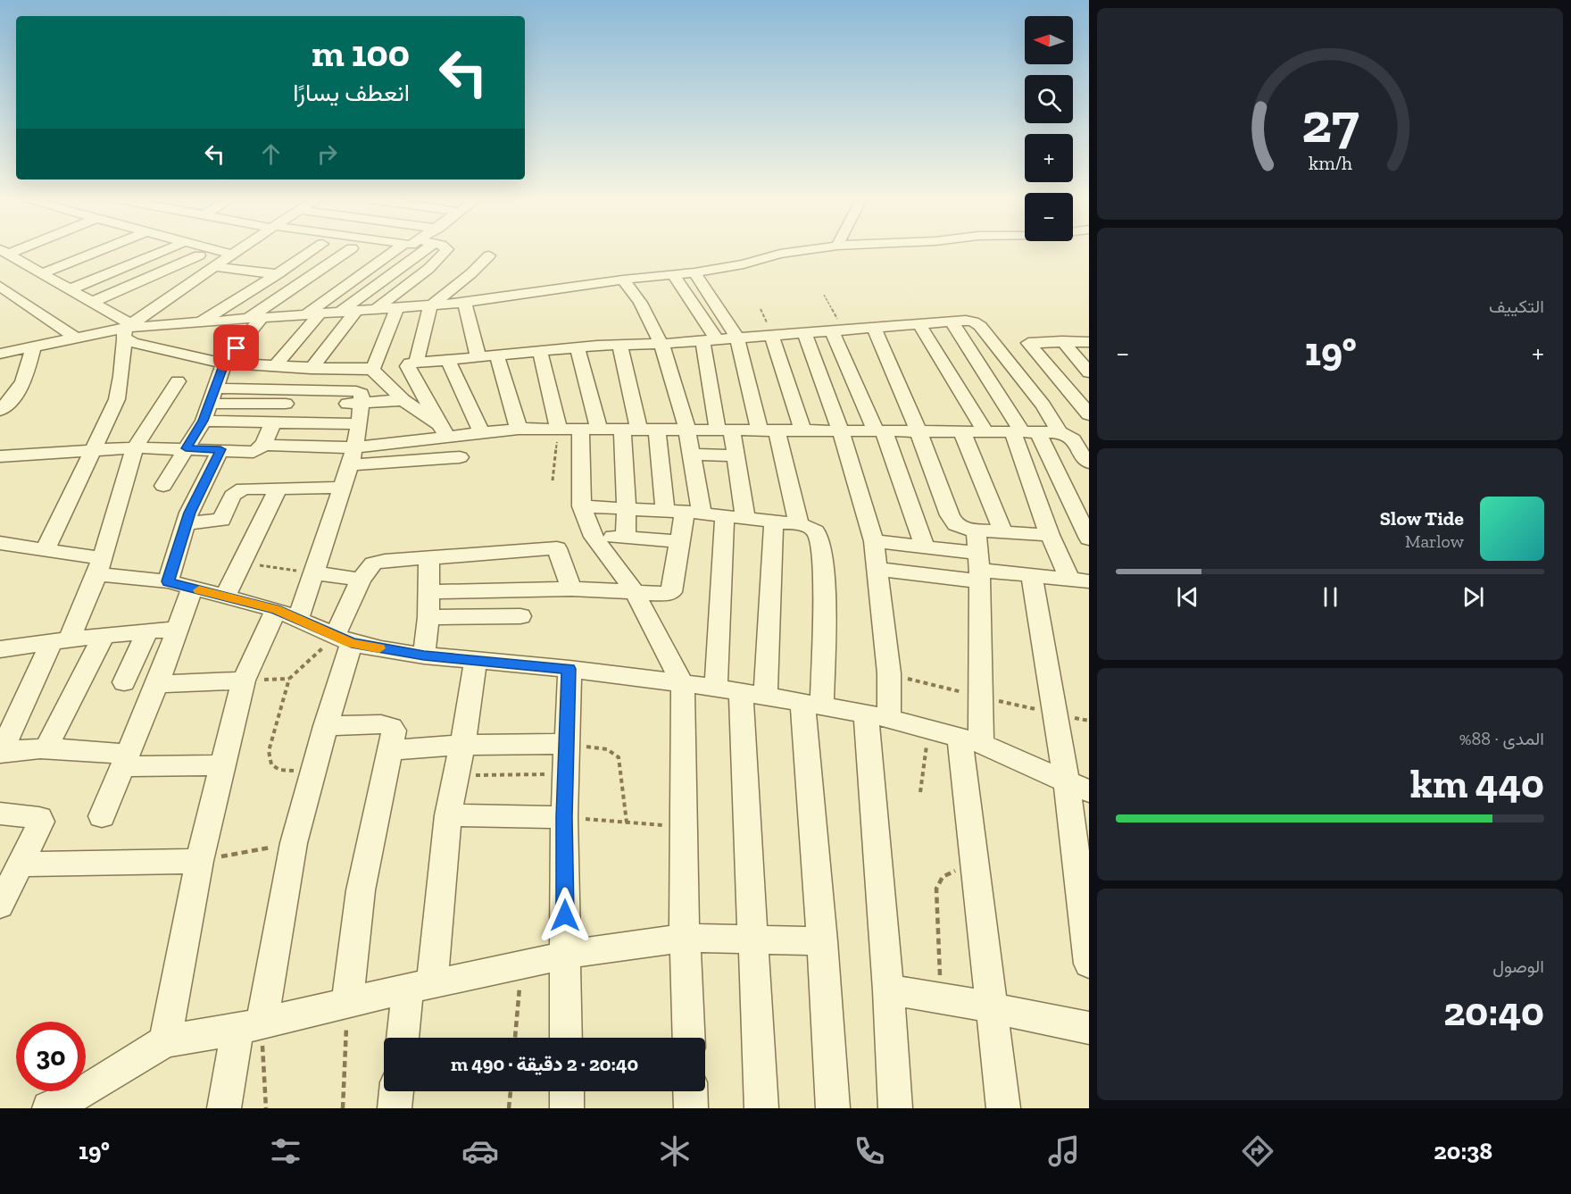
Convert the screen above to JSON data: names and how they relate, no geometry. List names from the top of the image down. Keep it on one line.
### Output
{"north":"left","page":{"map_buttons":["+","−"],"turn":["100 m","انعطف يسارًا"],"tile":["التكييف",["المدى · 88%","440 km"],["الوصول","20:40"]],"heat":["−","19°","+"],"song":["Slow Tide","Marlow"],"limit":"30","trip":"20:40 · 2 دقيقة · 490 m","tabs":["20:38","19°"],"gauge":["27","km/h"]}}
